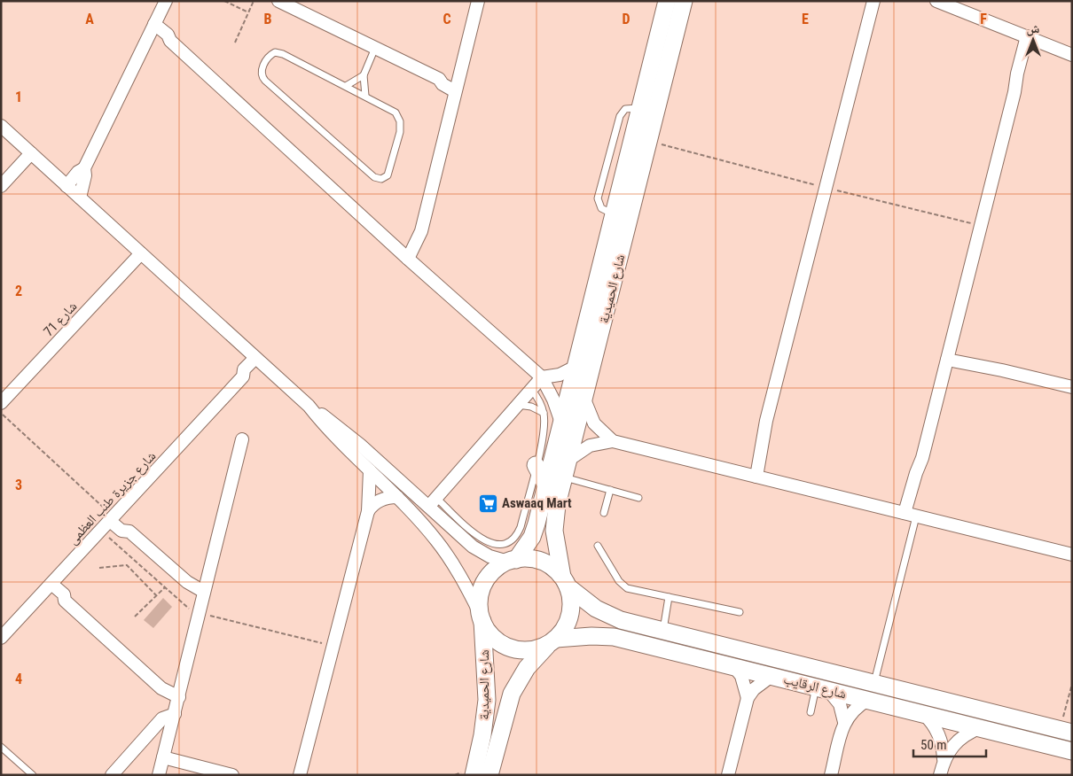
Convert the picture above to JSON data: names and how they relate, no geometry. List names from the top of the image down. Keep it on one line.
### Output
{"streets":{"street":["شارع الحميدية","شارع 71","شارع جزيرة طنب العظمى","شارع الرقايب"]},"crossings":[["شارع الحميدية","شارع الرقايب"]],"places":{"supermarket":["Aswaaq Mart"]},"scale_bar":"50 m","north":"top","grid":{"columns":["A","B","C","D","E","F"],"rows":["1","2","3","4"]}}
